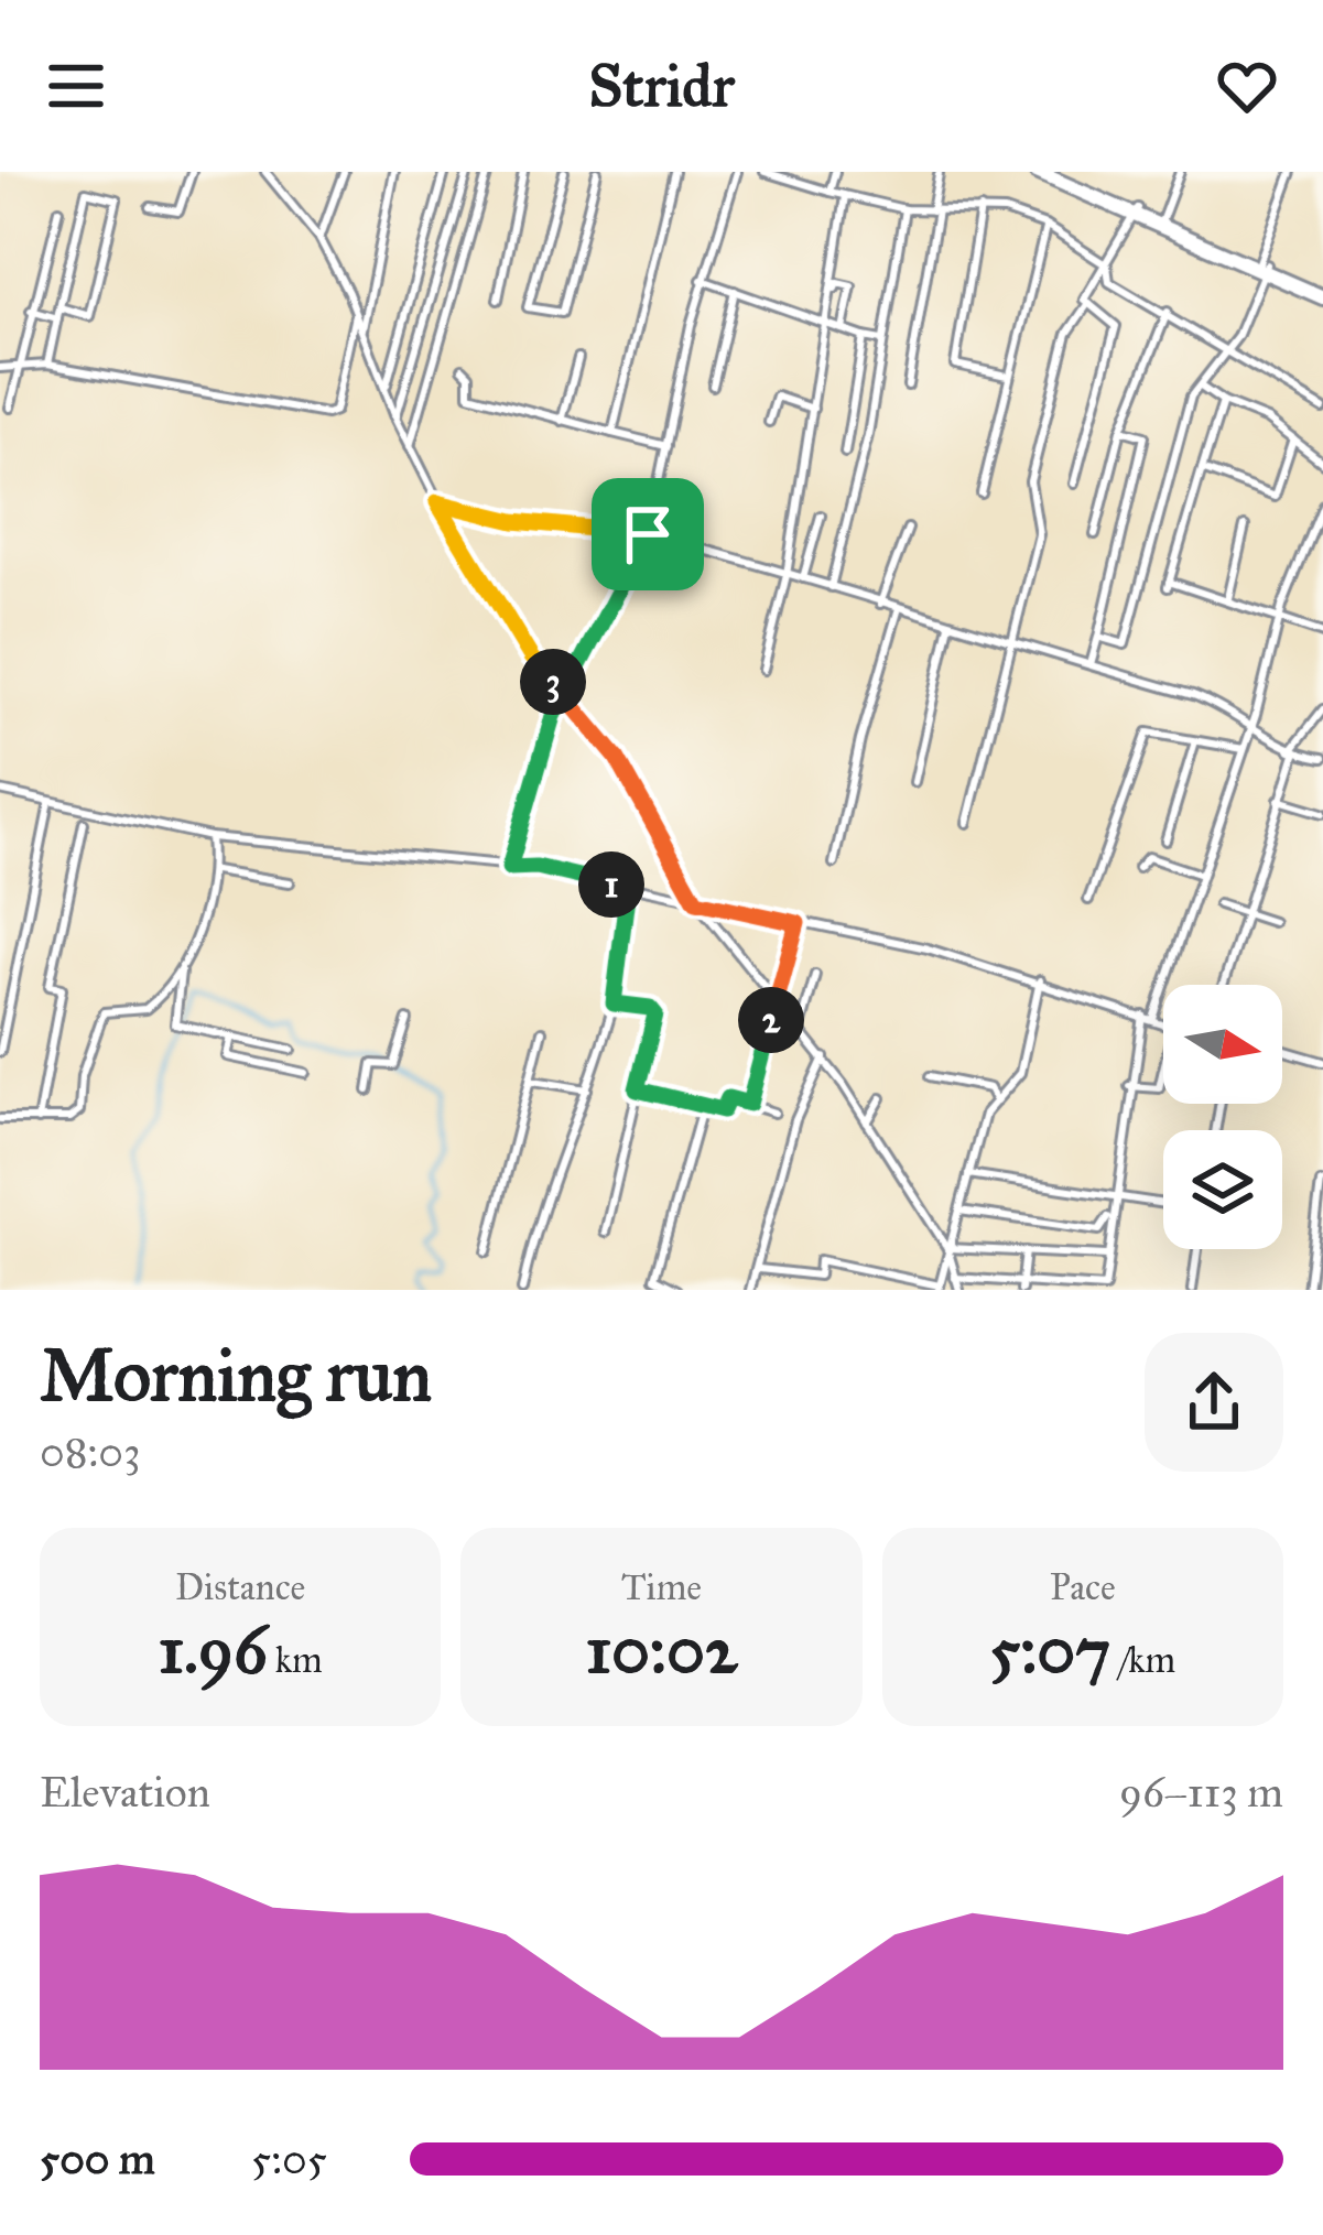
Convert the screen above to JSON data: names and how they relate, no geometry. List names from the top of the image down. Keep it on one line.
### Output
{"north":"right","page":{"header":"Stridr","pins":["3","1","2"],"heading":["Morning run","08:03"],"stats":[["Distance","1.96 km"],["Time","10:02"],["Pace","5:07 /km"]],"chart":["Elevation","96–113 m"],"list":[{"name":"500 m","note":"5:05"}]}}
